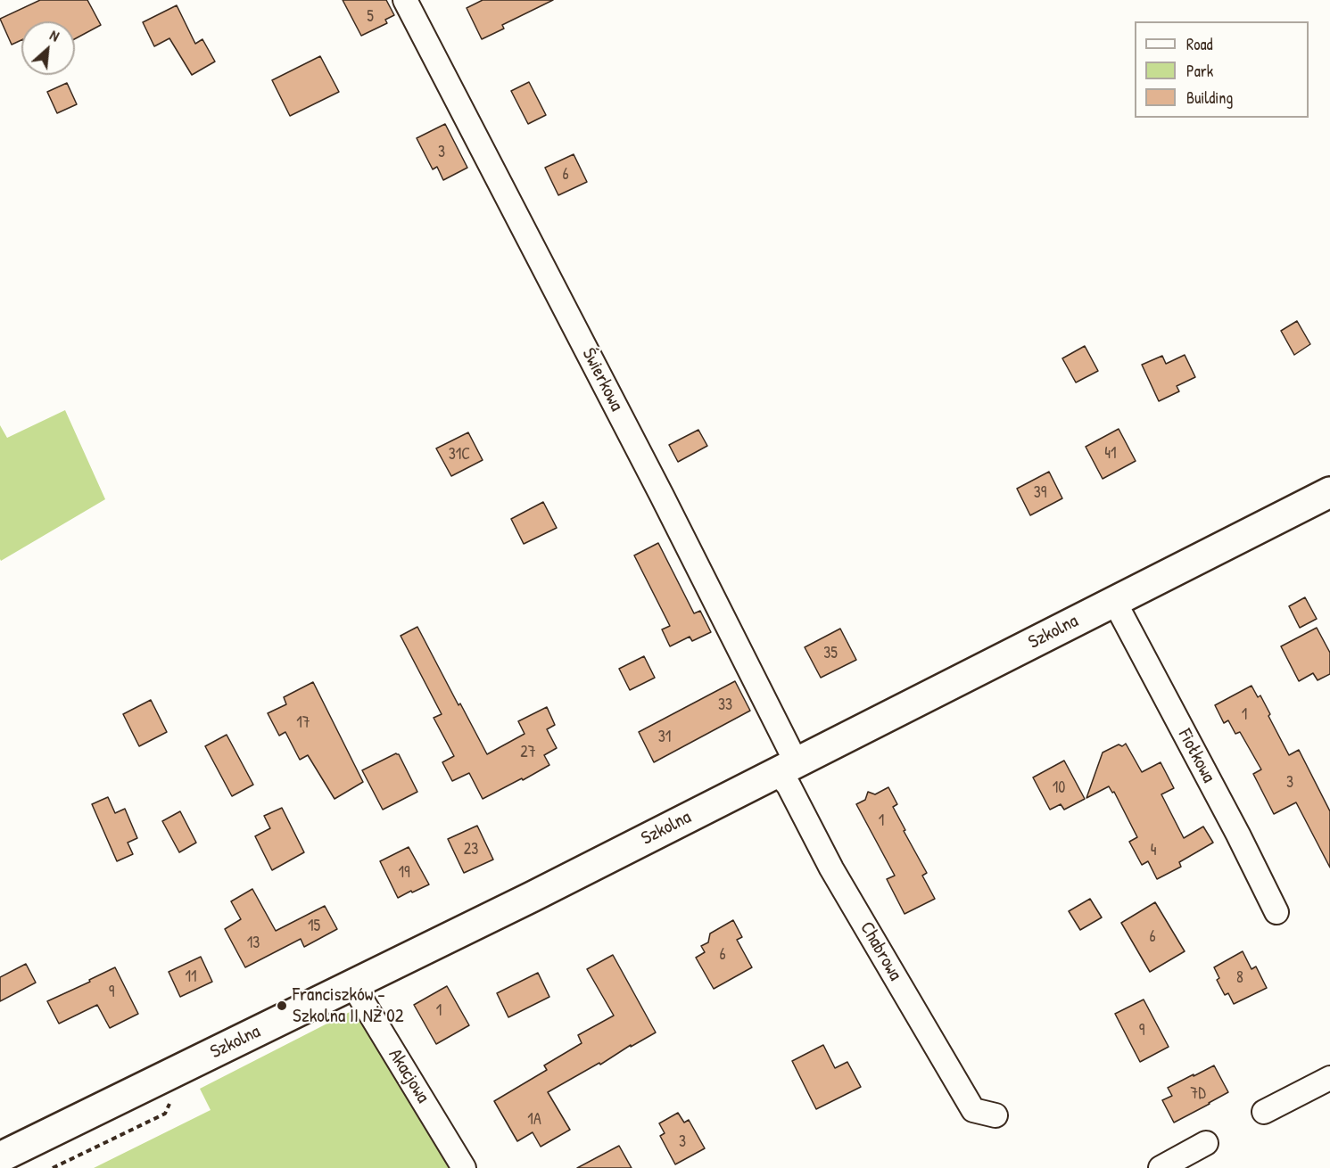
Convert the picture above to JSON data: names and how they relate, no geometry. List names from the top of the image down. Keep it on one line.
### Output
{"streets":{"street":["Świerkowa","Szkolna","Fiołkowa","Chabrowa","Akacjowa"]},"crossings":[["Świerkowa","Szkolna"],["Świerkowa","Chabrowa"],["Szkolna","Fiołkowa"],["Szkolna","Chabrowa"],["Szkolna","Akacjowa"]],"places":["Franciszków - Szkolna II NŻ 02"],"house_numbers":["5","3","6","41","31C","39","35","33","1","17","31","27","3","10","1","23","4","19","15","6","13","6","11","8","9","1","9","7D","1A","3"],"legend":["Road","Park","Building"],"north":"top right"}
